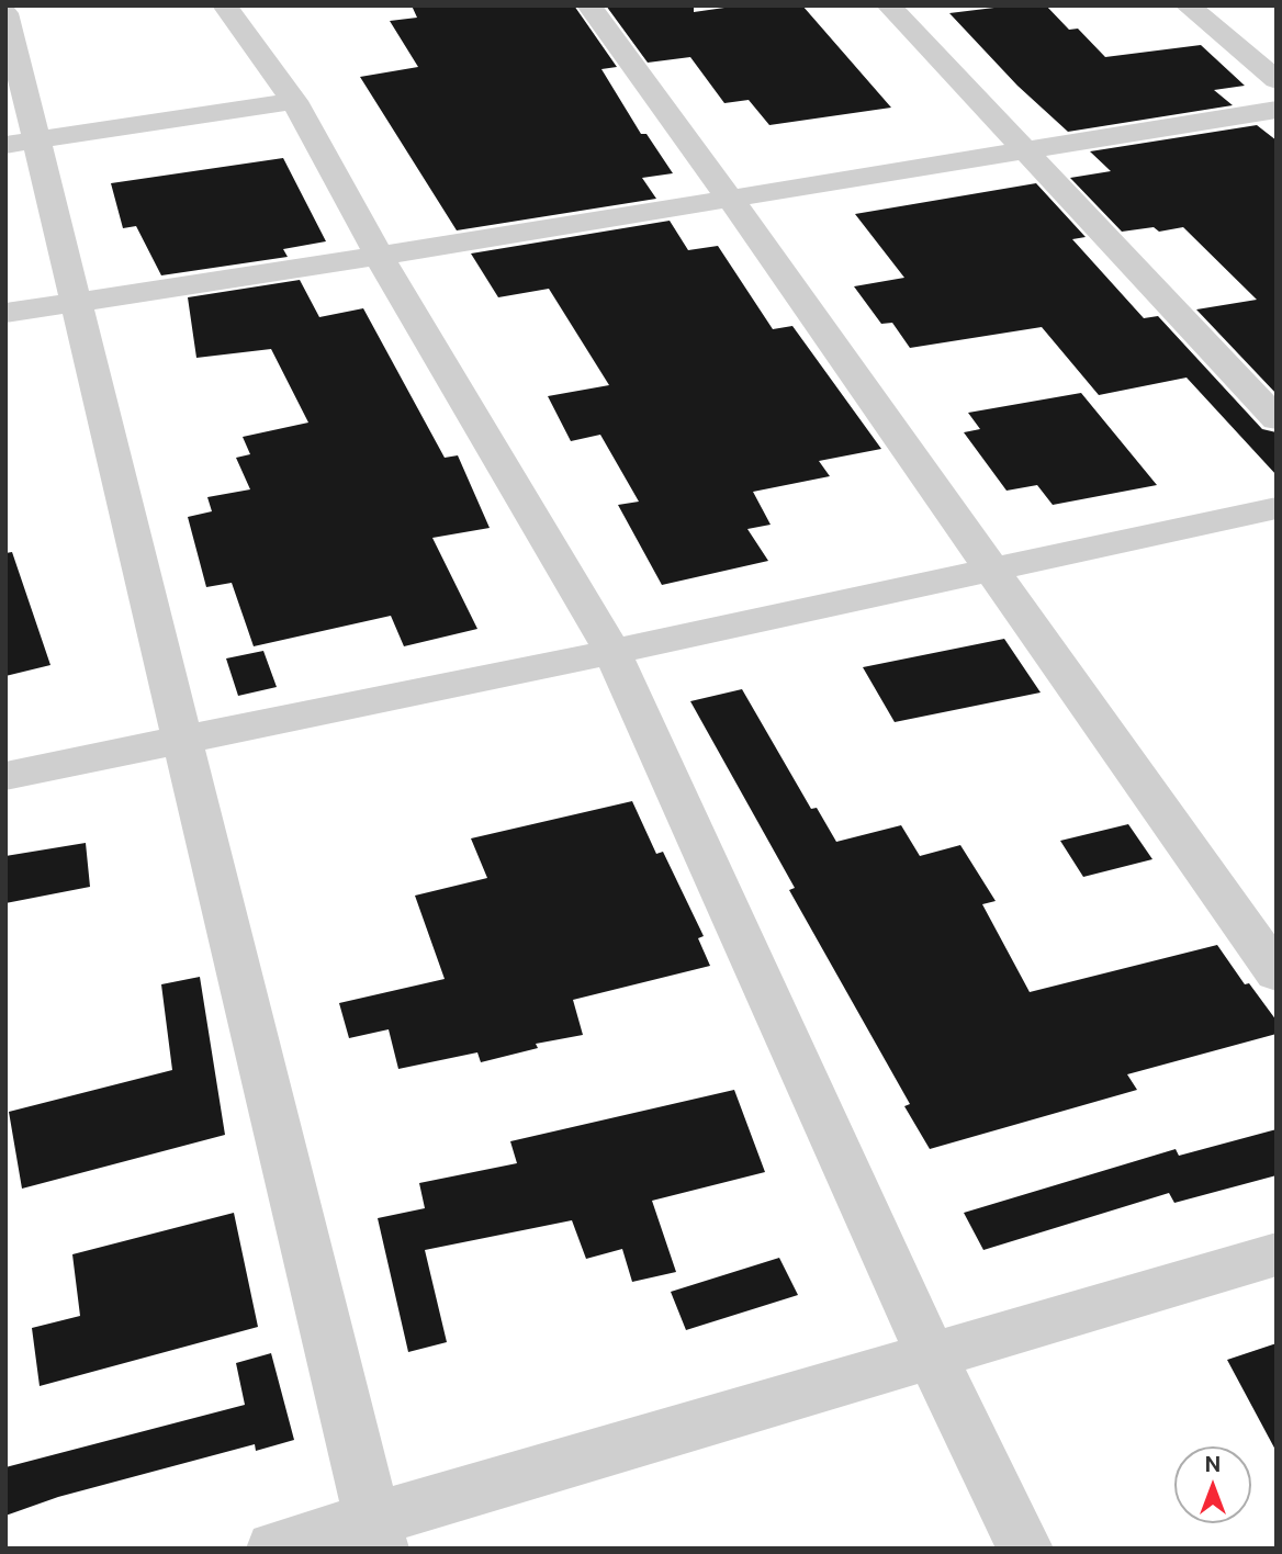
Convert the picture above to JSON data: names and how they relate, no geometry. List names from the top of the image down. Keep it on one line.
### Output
{"north":"top"}
